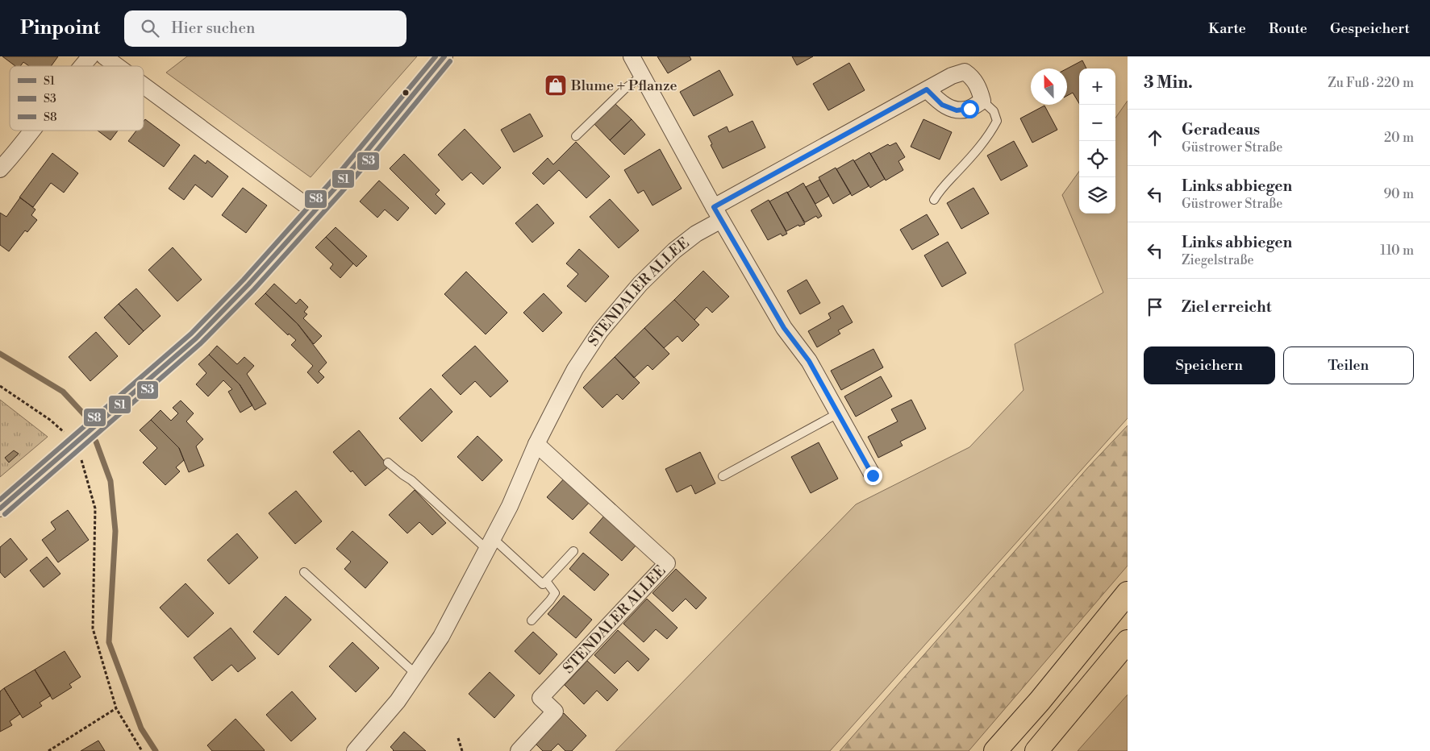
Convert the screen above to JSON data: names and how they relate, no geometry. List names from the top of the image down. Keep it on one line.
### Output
{"streets":{"street":["STENDALER ALLEE"]},"places":{"shop":["Blume + Pflanze"]},"lines":["transit line S1","transit line S8","transit line S3"],"legend":["S1","S3","S8"],"north":"top","page":{"header":"Pinpoint","search":"Hier suchen","nav":["Karte","Route","Gespeichert"],"heading":["3 Min.","Zu Fuß · 220 m"],"map_buttons":["+","−"],"list":[["Geradeaus","Güstrower Straße","20 m"],["Links abbiegen","Güstrower Straße","90 m"],["Links abbiegen","Ziegelstraße","110 m"],"Ziel erreicht"],"buttons":["Speichern","Teilen"]}}
